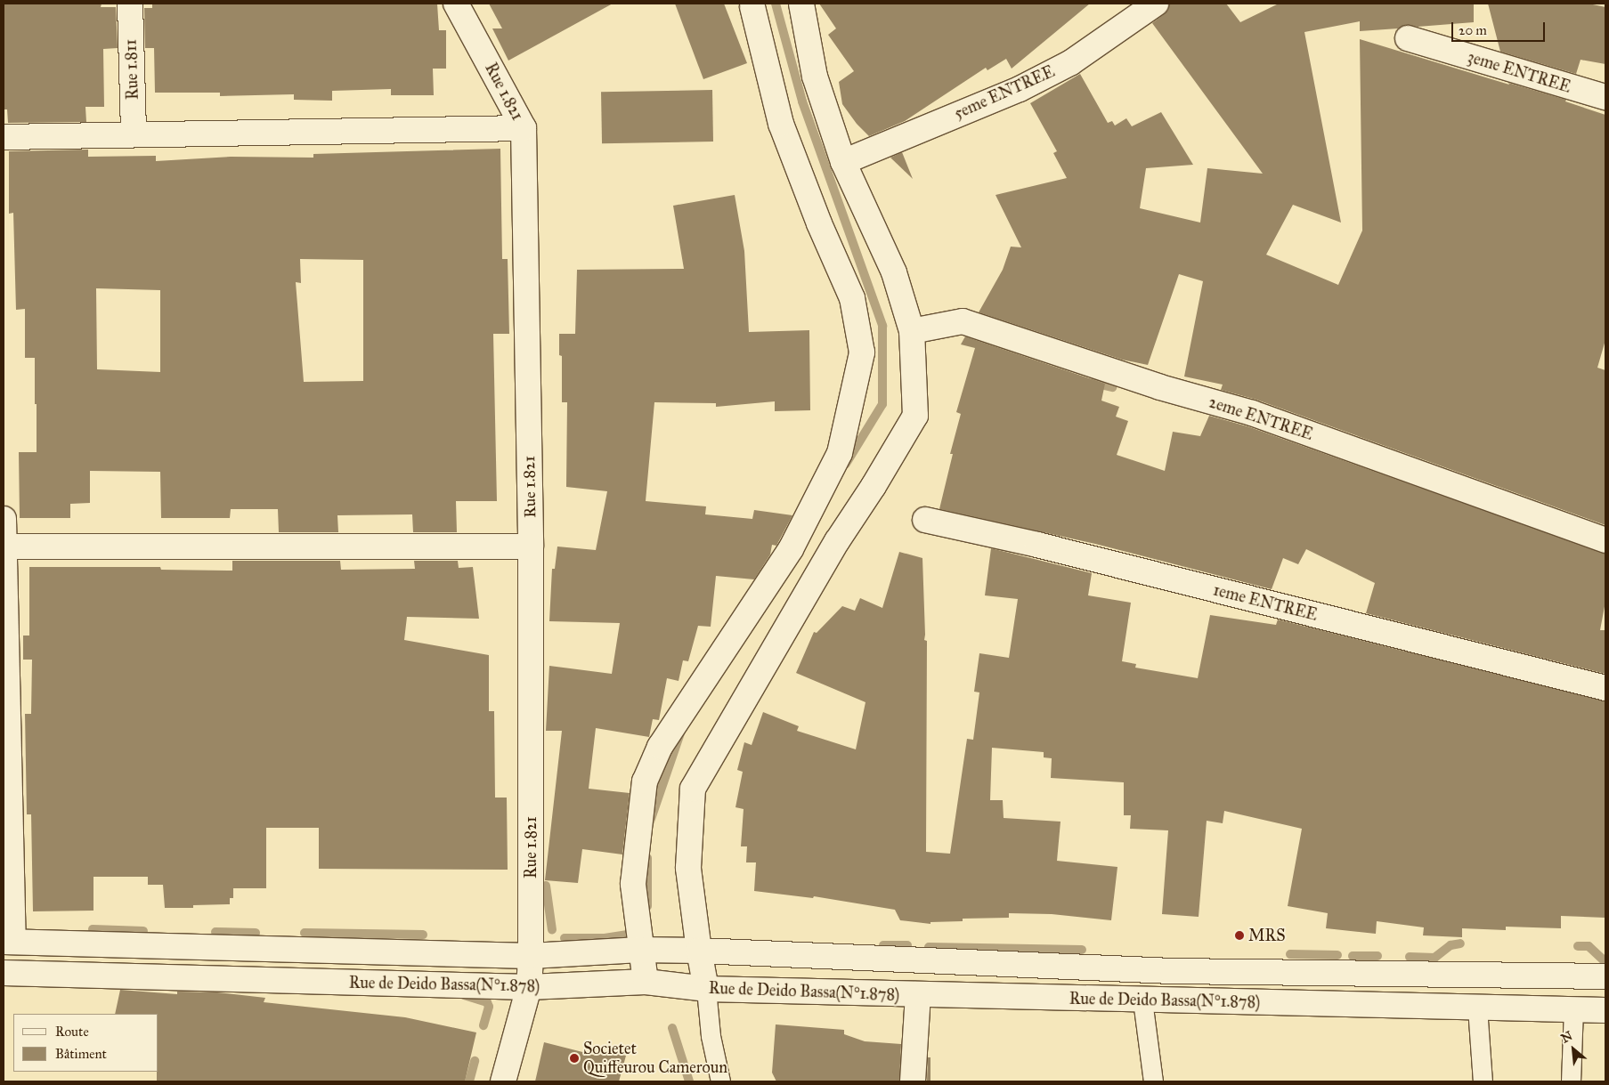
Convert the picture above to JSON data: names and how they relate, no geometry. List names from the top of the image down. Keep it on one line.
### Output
{"streets":{"street":["Rue 1.811","3eme ENTREE","Rue 1.821","5eme ENTREE","2eme ENTREE","1eme ENTREE","Rue de Deido Bassa(N°1.878)"]},"crossings":[["Rue 1.821","Rue de Deido Bassa(N°1.878)"]],"places":["MRS","Societet Quiffeurou Cameroun"],"legend":["Route","Bâtiment"],"scale_bar":"20 m","north":"top left"}
